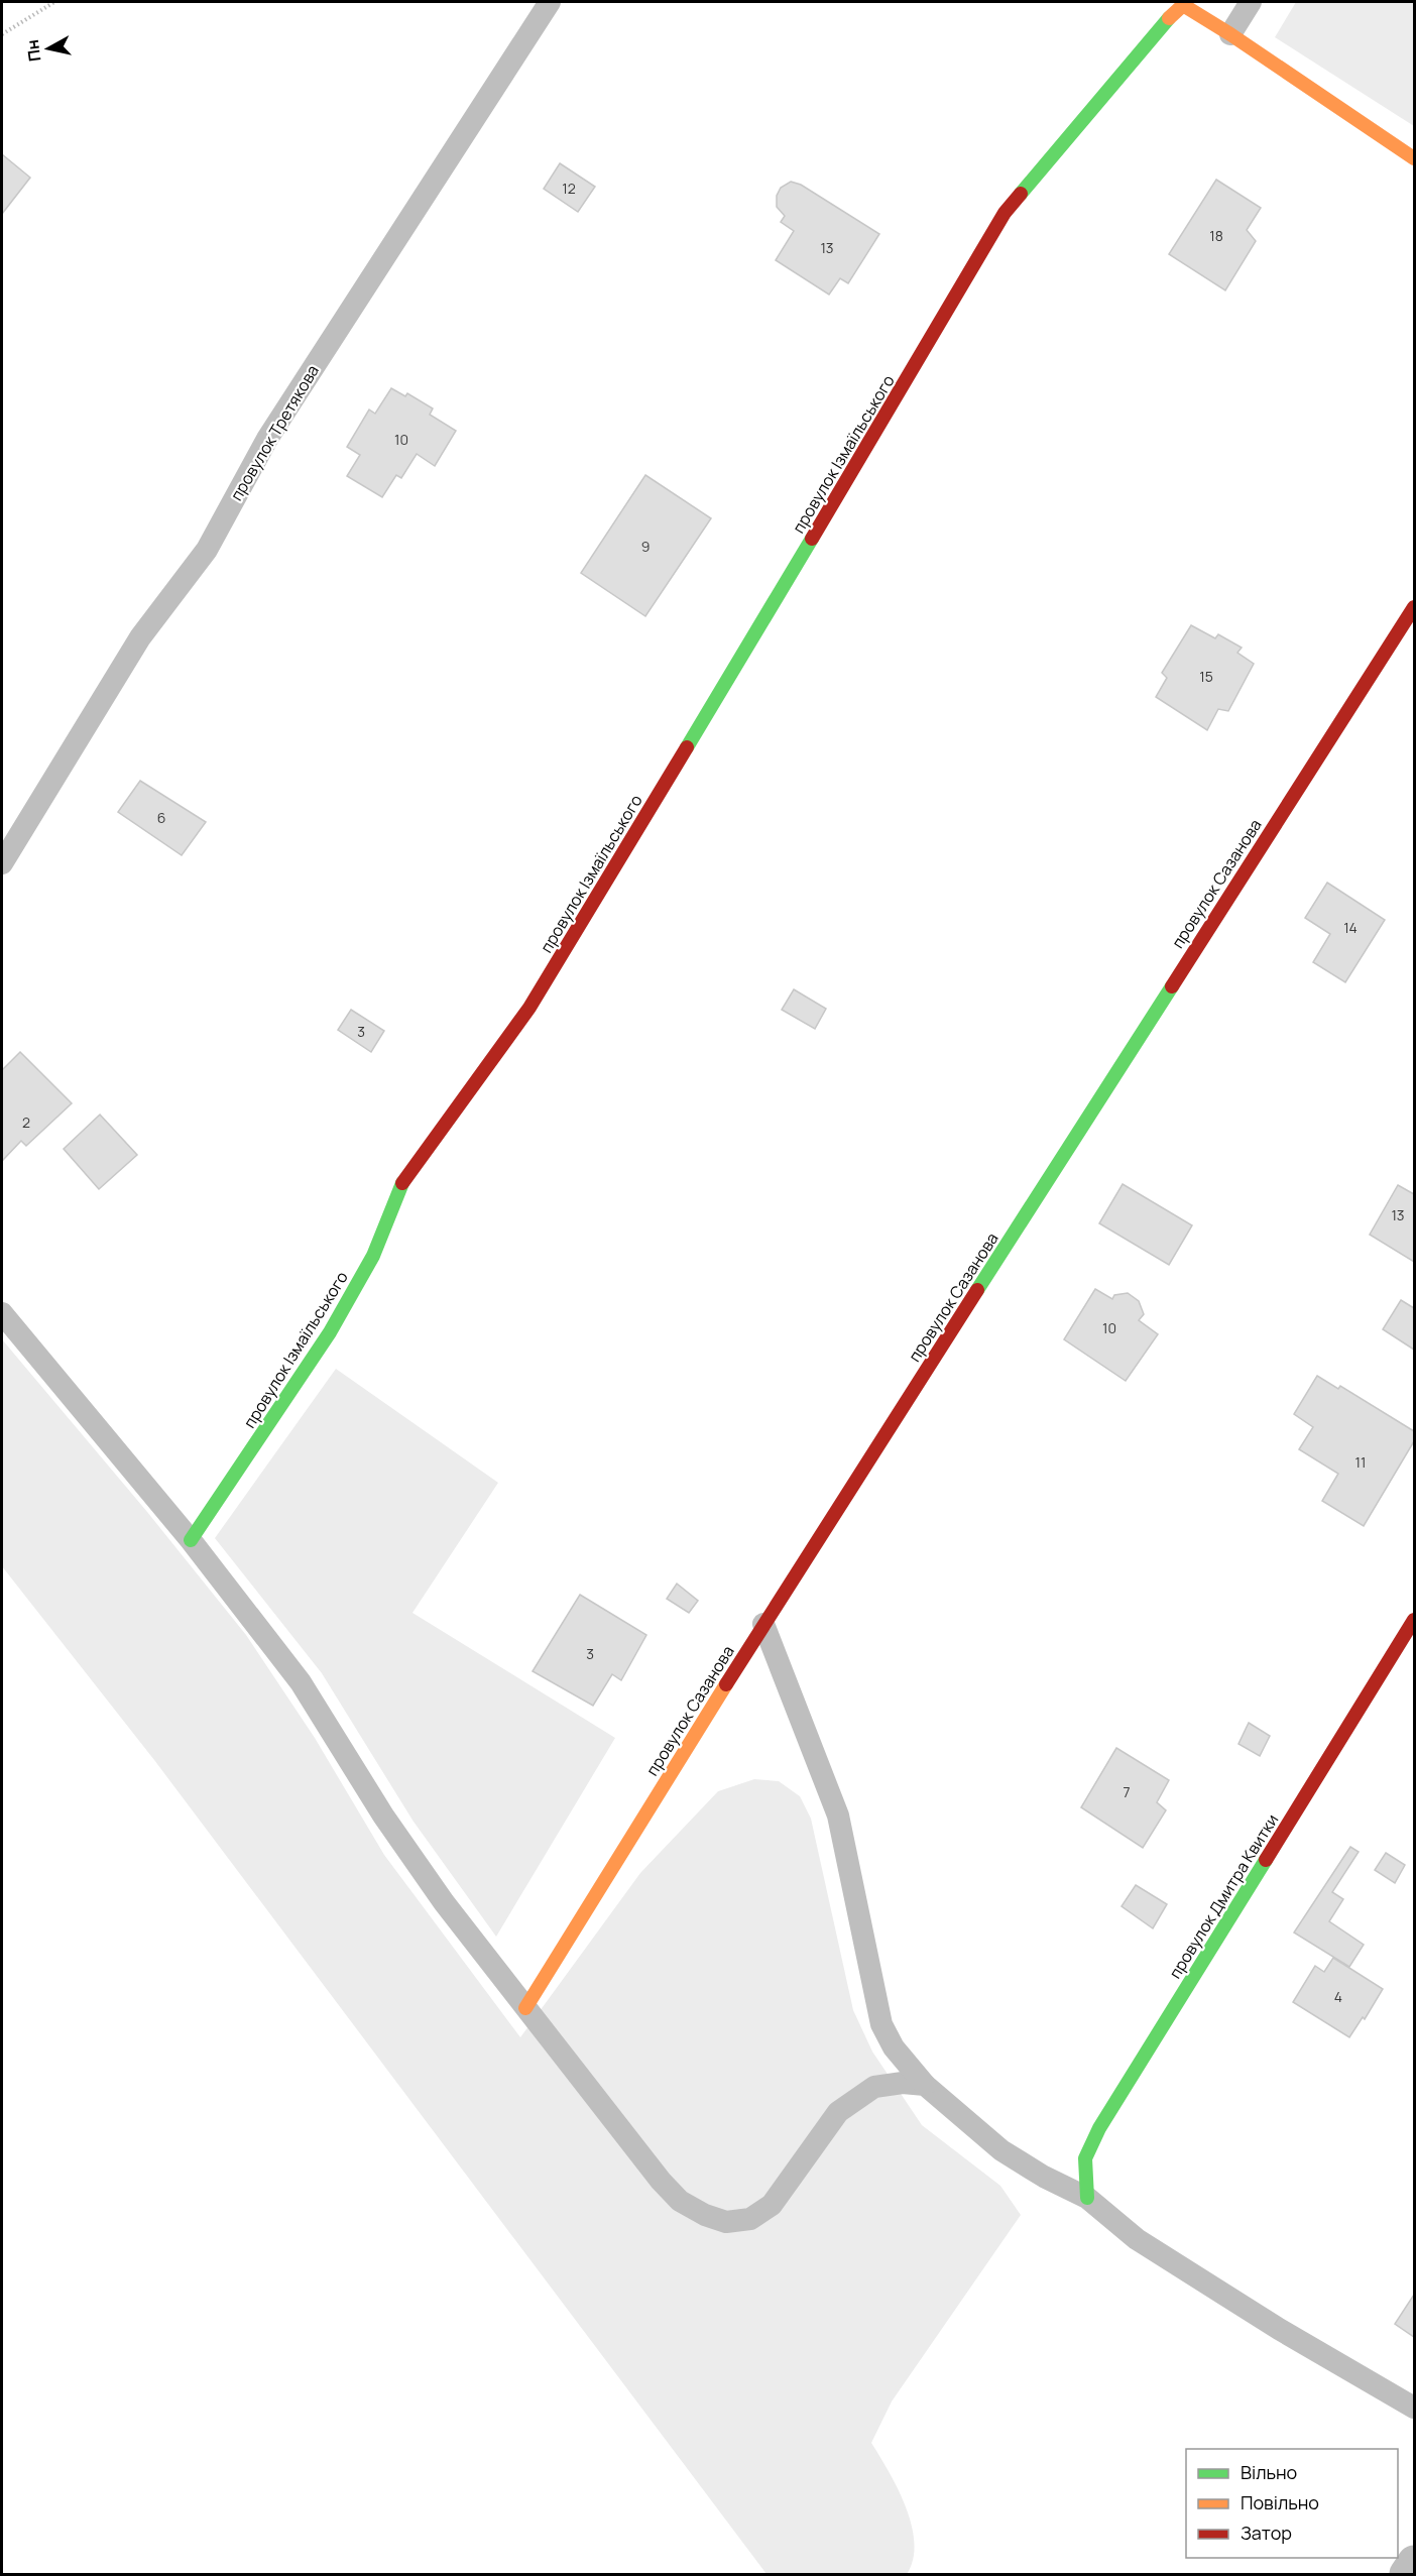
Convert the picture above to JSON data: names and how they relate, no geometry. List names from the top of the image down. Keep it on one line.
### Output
{"streets":{"street":["провулок Ізмаїльського","провулок Сазанова","провулок Дмитра Квитки"],"lane":["провулок Третякова"]},"house_numbers":["12","18","13","10","9","15","6","14","3","2","13","10","11","3","7","4"],"legend":["Вільно","Повільно","Затор"],"north":"left"}
